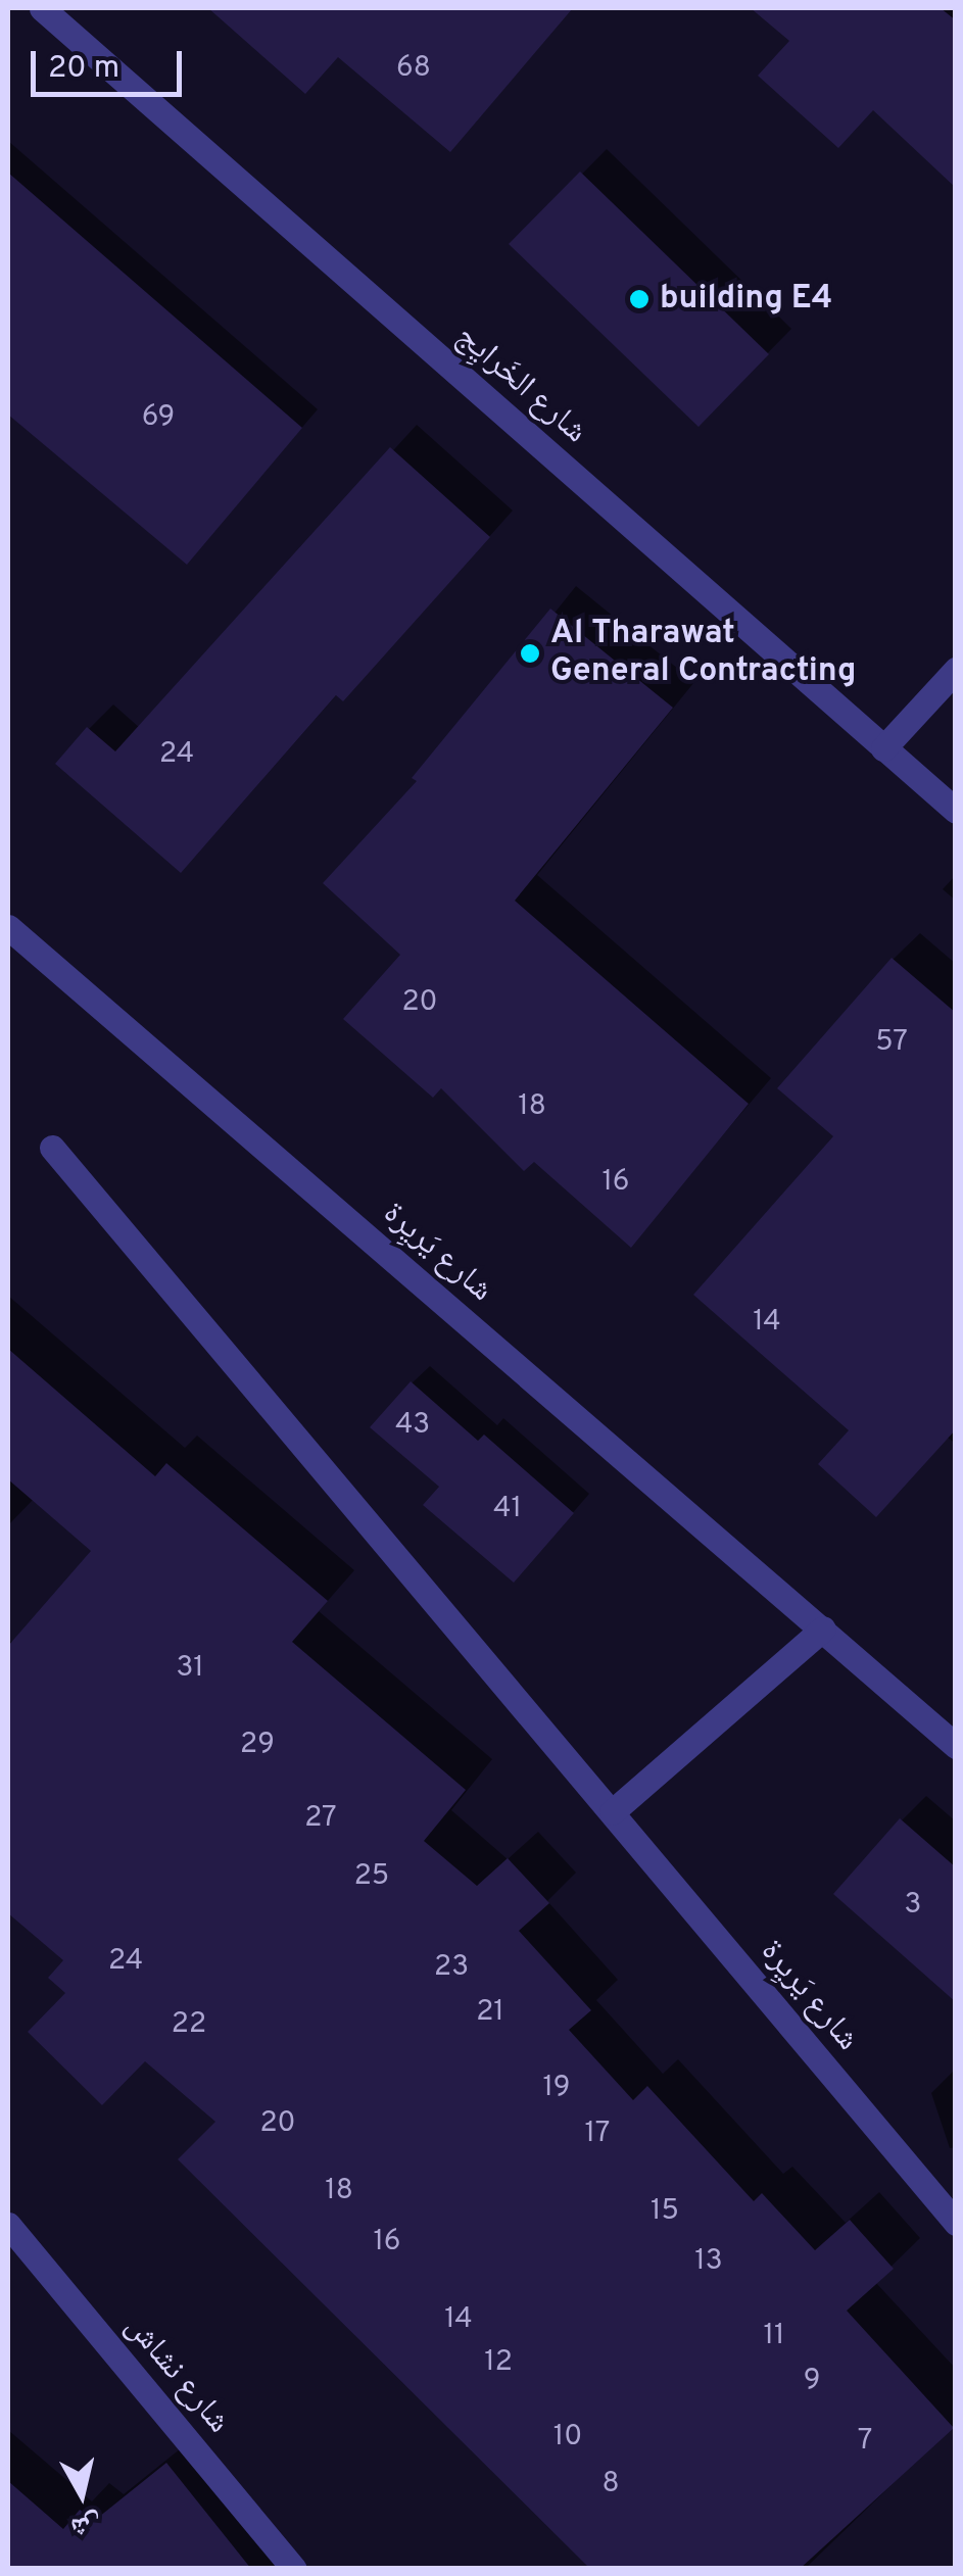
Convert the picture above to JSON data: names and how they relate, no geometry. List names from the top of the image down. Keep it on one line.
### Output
{"streets":{"street":["شارع الخَرايِج","شارع يَريِرة","شارع نشاش"]},"places":["building E4","Al Tharawat General Contracting"],"house_numbers":["68","69","24","20","57","18","16","14","43","41","31","29","27","25","3","24","23","21","22","19","20","17","18","15","16","13","14","11","12","9","10","7","8"],"scale_bar":"20 m","north":"bottom"}
